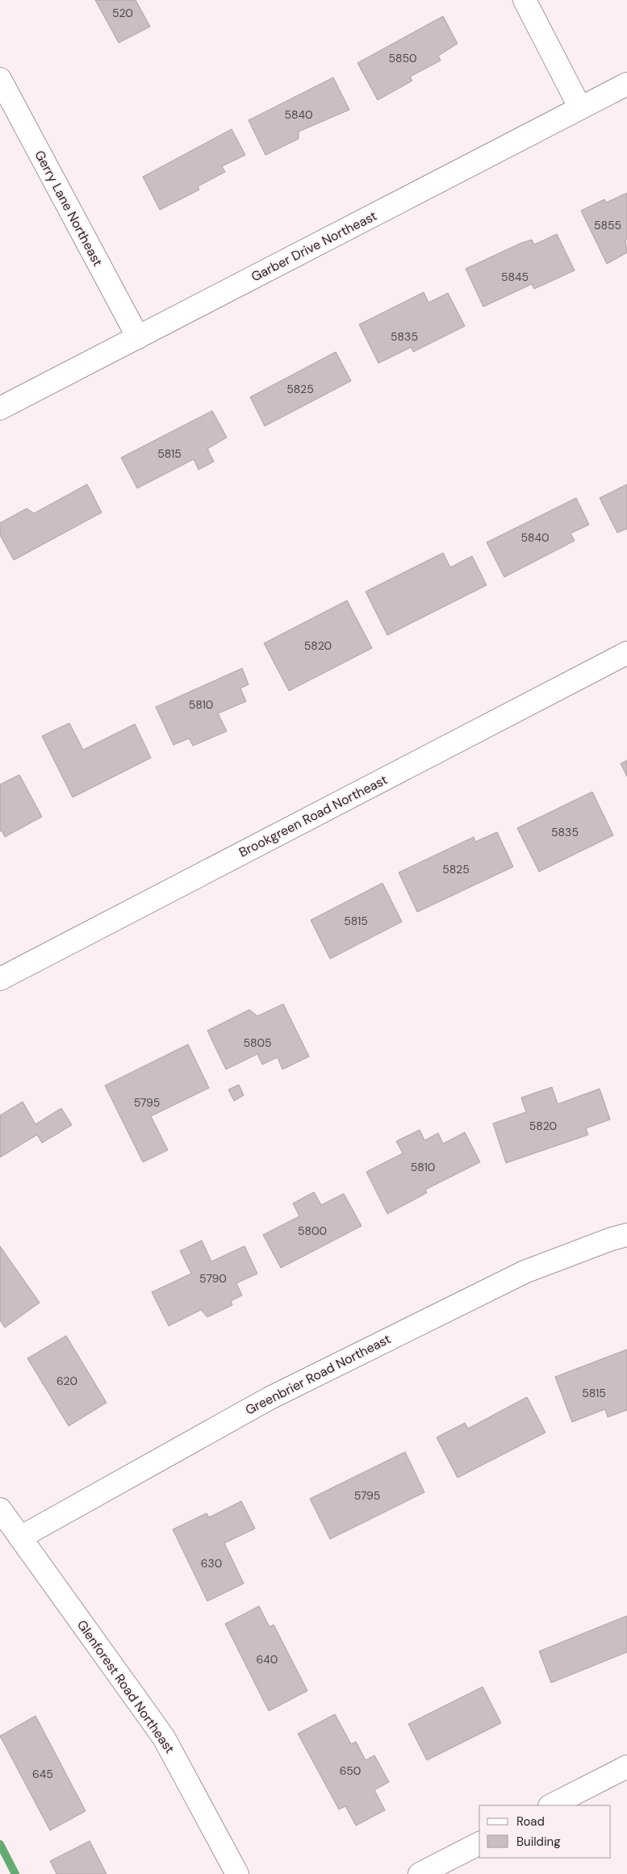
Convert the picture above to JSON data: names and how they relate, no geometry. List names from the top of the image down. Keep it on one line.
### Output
{"streets":{"street":["Gerry Lane Northeast","Garber Drive Northeast","Brookgreen Road Northeast","Greenbrier Road Northeast","Glenforest Road Northeast"]},"crossings":[["Gerry Lane Northeast","Garber Drive Northeast"],["Greenbrier Road Northeast","Glenforest Road Northeast"]],"house_numbers":["520","5850","5840","5855","5845","5835","5825","5815","5840","5820","5810","5835","5825","5815","5805","5795","5820","5810","5800","5790","620","5815","5795","630","640","650","645"],"legend":["Road","Building"]}
